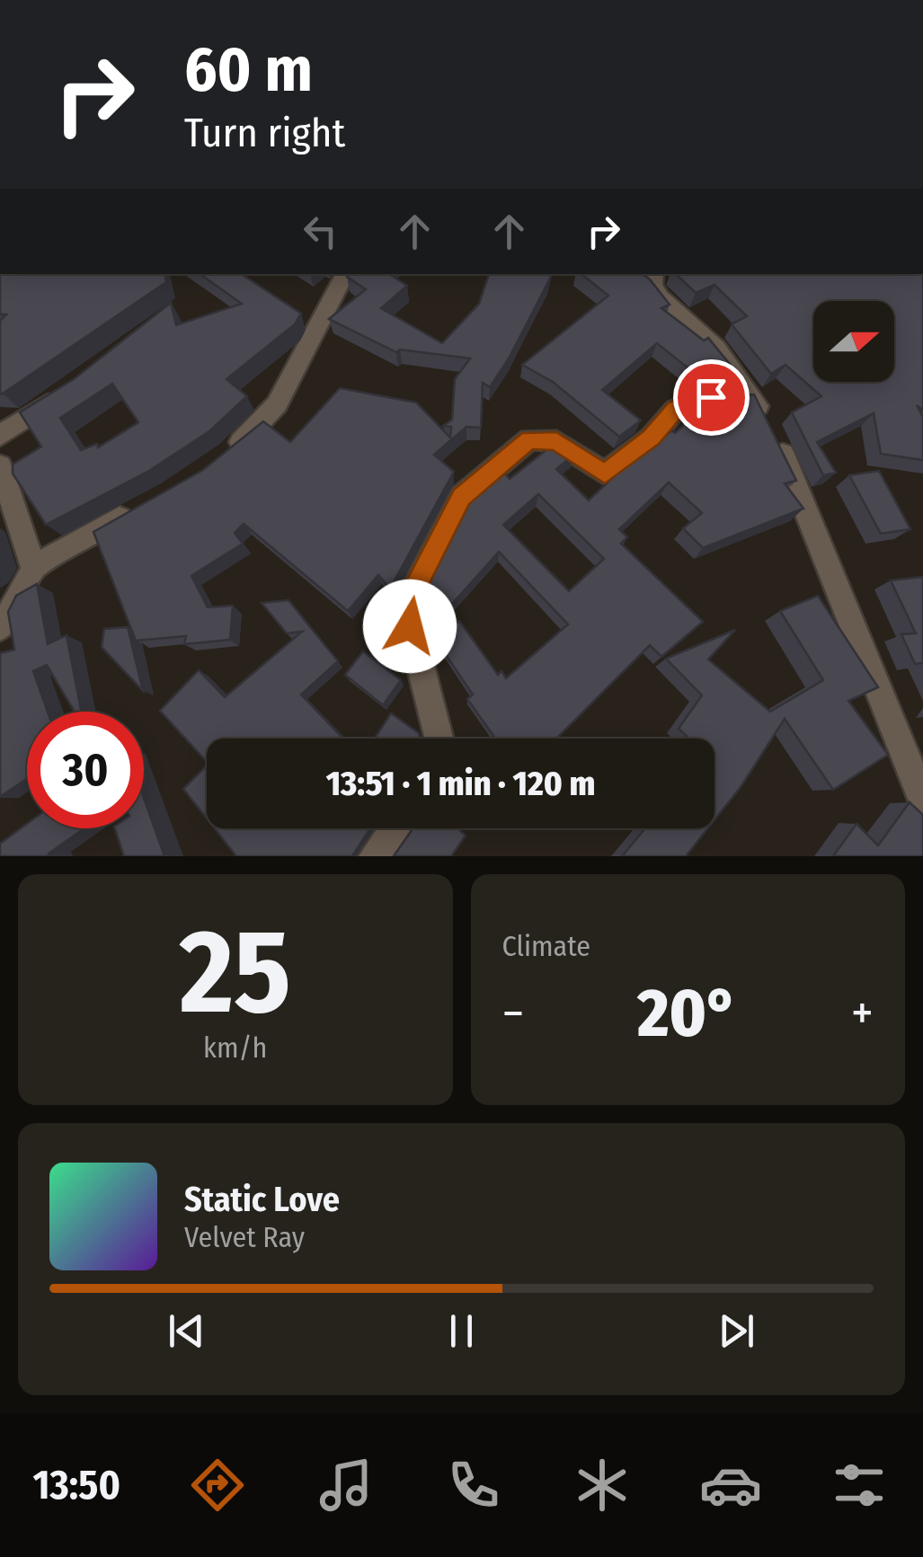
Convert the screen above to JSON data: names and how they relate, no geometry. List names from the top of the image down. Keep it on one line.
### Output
{"north":"right","page":{"turn":["60 m","Turn right"],"limit":"30","trip":"13:51 · 1 min · 120 m","tile":[["25","km/h"],"Climate"],"heat":["−","20°","+"],"song":["Static Love","Velvet Ray"],"tabs":"13:50"}}
